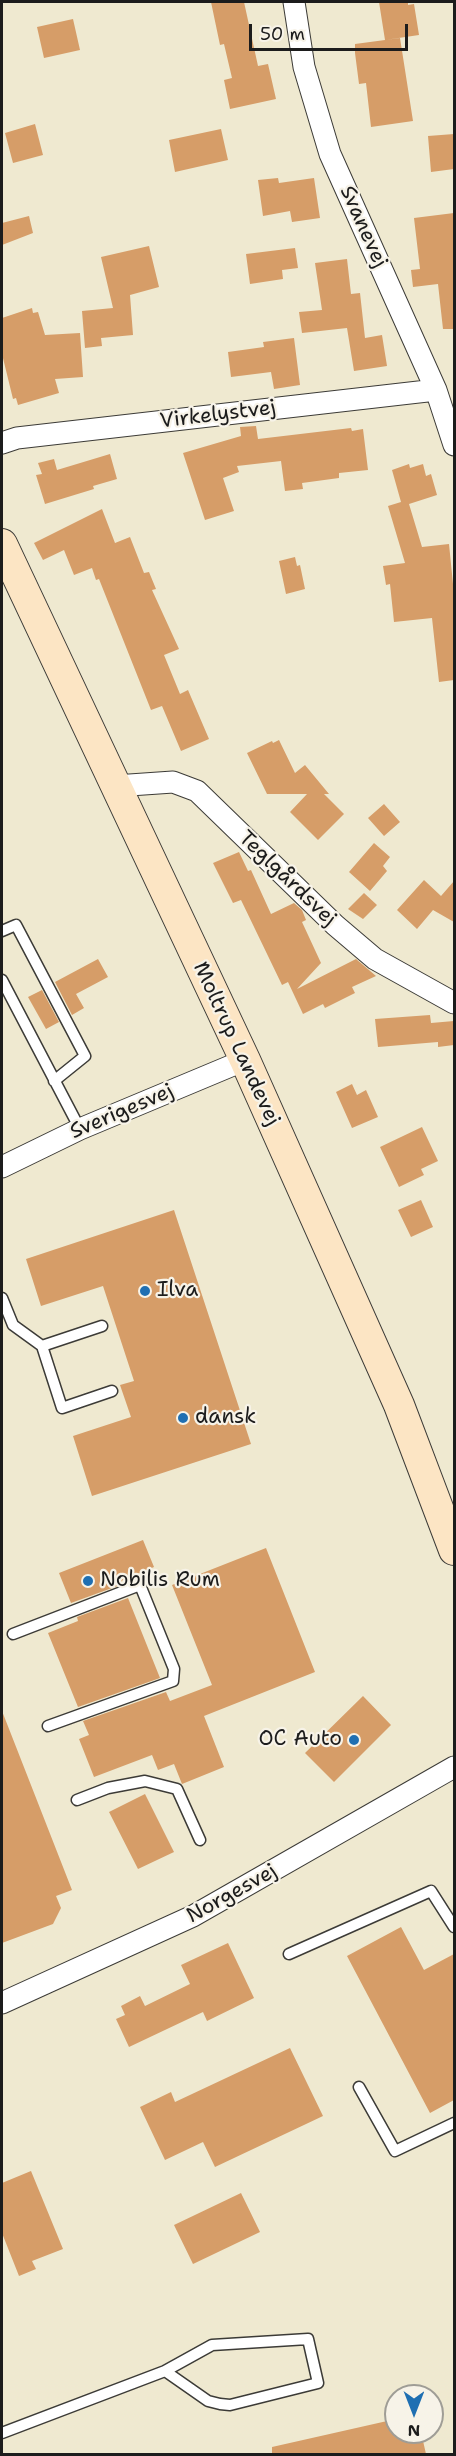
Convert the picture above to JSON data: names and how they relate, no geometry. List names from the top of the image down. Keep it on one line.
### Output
{"streets":{"street":["Svanevej","Virkelystvej","Teglgårdsvej","Moltrup Landevej","Sverigesvej","Norgesvej"]},"crossings":[["Svanevej","Virkelystvej"],["Teglgårdsvej","Moltrup Landevej"],["Moltrup Landevej","Sverigesvej"]],"places":["Ilva","dansk","Nobilis Rum","OC Auto"],"scale_bar":"50 m","north":"bottom"}
